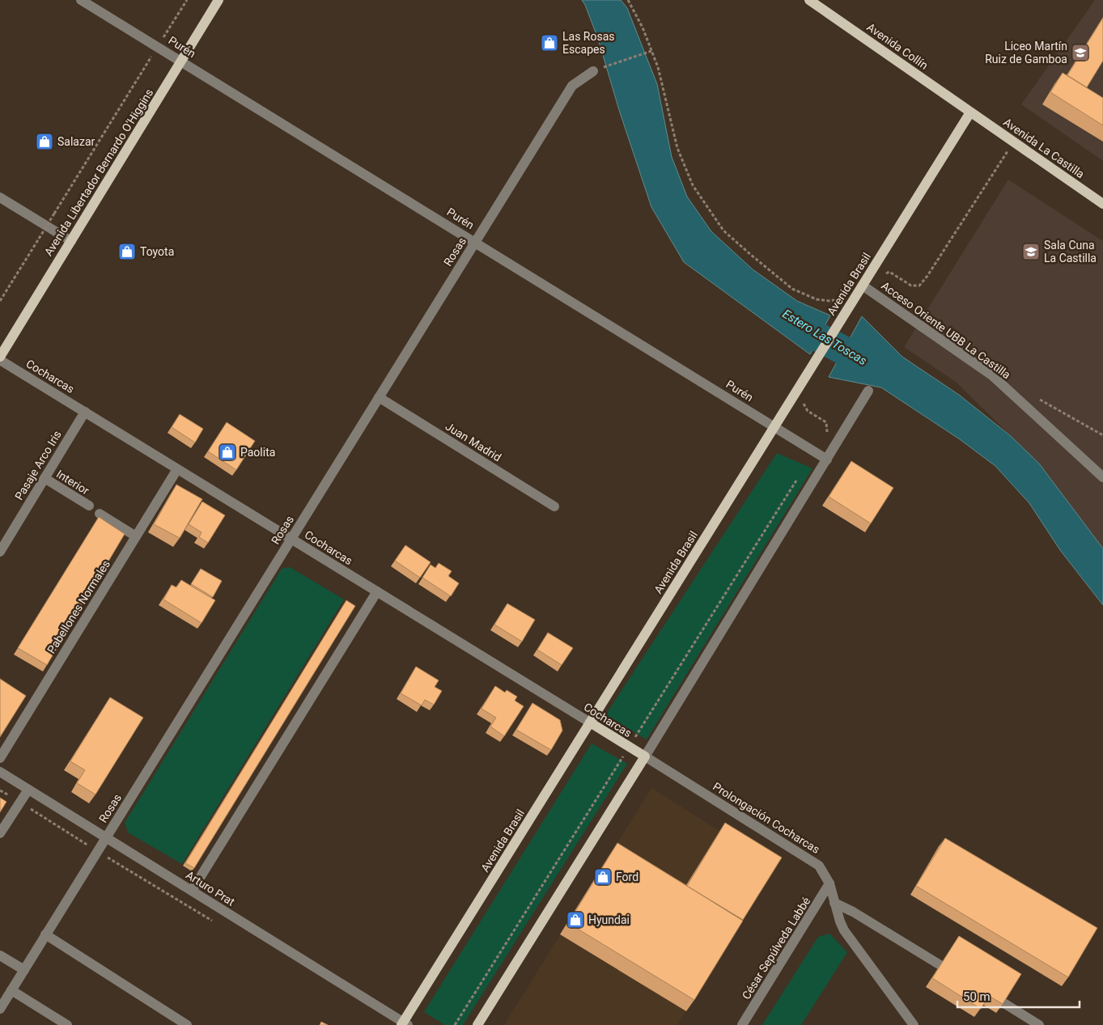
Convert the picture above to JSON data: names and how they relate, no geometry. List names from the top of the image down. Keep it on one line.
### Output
{"streets":{"main road":["Avenida Collín","Avenida La Castilla","Avenida Libertador Bernardo O'Higgins","Avenida Brasil","Cocharcas"],"street":["Purén","Rosas","Acceso Oriente UBB La Castilla","Juan Madrid","Pasaje Arco Iris","Interior","Pabellones Normales","Prolongación Cocharcas","Arturo Prat","César Sepúlveda Labbé"]},"crossings":[["Avenida Collín","Avenida La Castilla"],["Avenida Collín","Avenida Brasil"],["Purén","Avenida Libertador Bernardo O'Higgins"],["Purén","Rosas"],["Purén","Avenida Brasil"],["Avenida La Castilla","Avenida Brasil"],["Rosas","Cocharcas"],["Rosas","Juan Madrid"],["Rosas","Arturo Prat"],["Avenida Brasil","Acceso Oriente UBB La Castilla"],["Avenida Brasil","Cocharcas"],["Avenida Brasil","Arturo Prat"],["Cocharcas","Pasaje Arco Iris"],["Cocharcas","Pabellones Normales"],["Cocharcas","Prolongación Cocharcas"],["Pasaje Arco Iris","Interior"],["Prolongación Cocharcas","César Sepúlveda Labbé"]],"water":["Estero Las Toscas"],"places":{"shop":["Las Rosas Escapes","Salazar","Toyota","Paolita","Ford","Hyundai"],"school or university":["Liceo Martín Ruiz de Gamboa","Sala Cuna La Castilla"]},"scale_bar":"50 m"}
